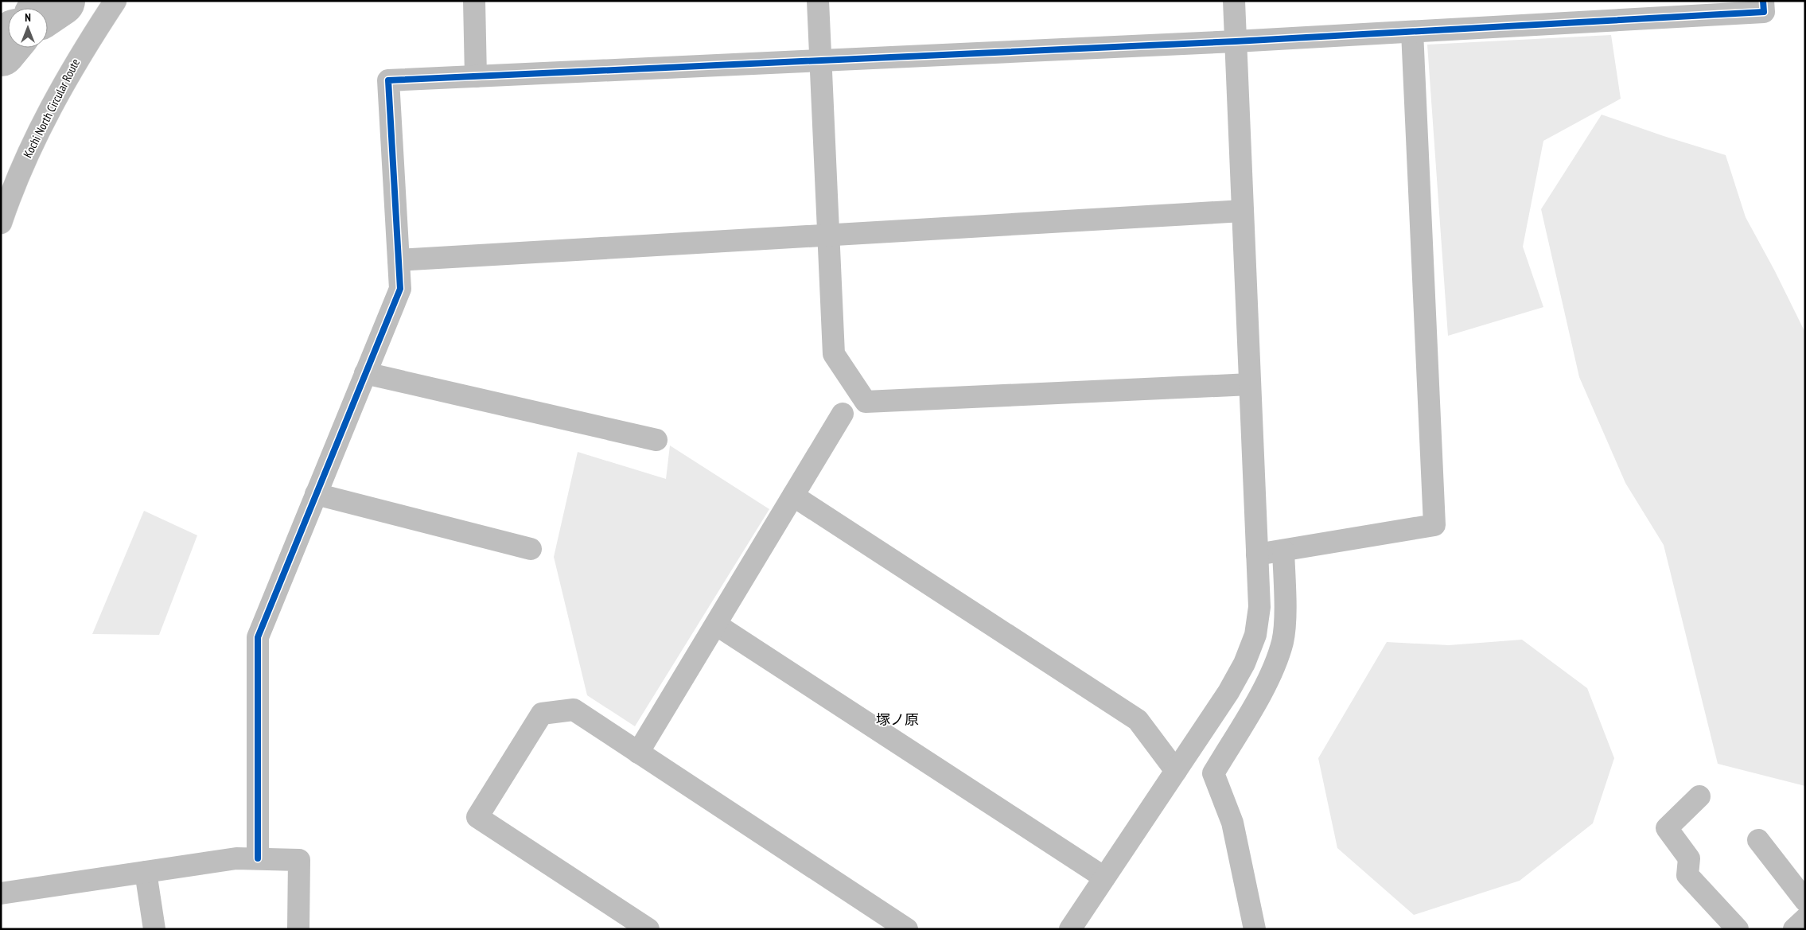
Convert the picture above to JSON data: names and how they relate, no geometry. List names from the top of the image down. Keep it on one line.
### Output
{"streets":{"main road":["Kochi North Circular Route"]},"districts":["塚ノ原"],"north":"top"}
